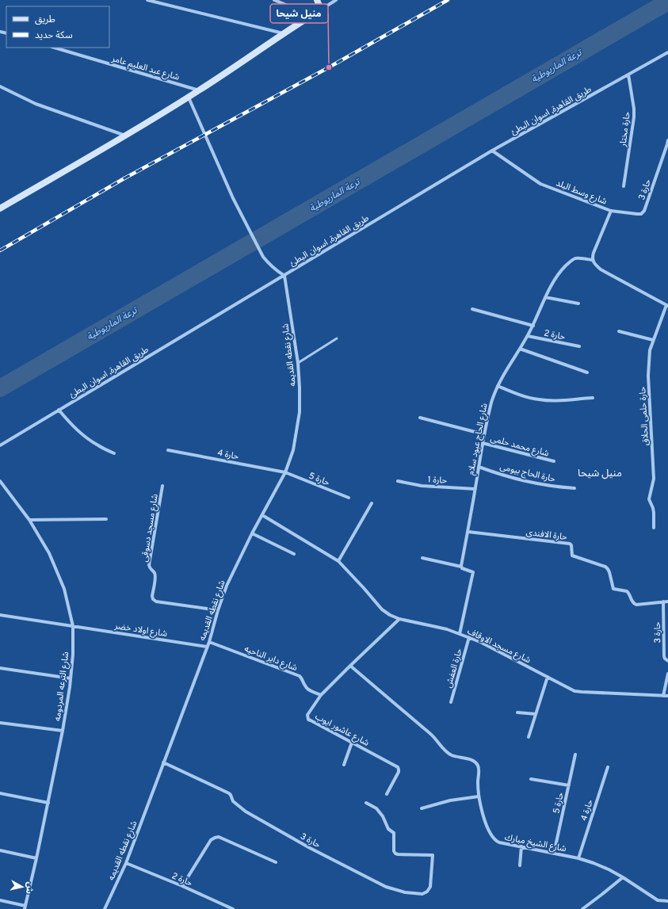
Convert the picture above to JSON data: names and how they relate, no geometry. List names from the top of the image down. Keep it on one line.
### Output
{"streets":{"street":["شارع عبد العليم عامر","طريق القاهرة, اسوان البطئ","حارة مختار","حارة 3","شارع وسط البلد","حارة 2","شارع نقطه القديمه","حارة حلمى الحلاق","شارع الحاج عبود سلام","شارع محمد حلمى","حارة 4","حارة الحاج بيومى","حارة 5","حارة 1","شارع مسجد دسوقى","حارة الافندى","شارع اولاد خضر","شارع مسجد الاوقاف","شارع داير الناحيه","حارة العفش","شارع الترعه المردومه","شارع عاشور ايوب","شارع الشيخ مبارك"]},"crossings":[["طريق القاهرة, اسوان البطئ","حارة مختار"],["طريق القاهرة, اسوان البطئ","شارع وسط البلد"],["طريق القاهرة, اسوان البطئ","شارع نقطه القديمه"],["حارة 3","شارع وسط البلد"],["حارة 3","شارع نقطه القديمه"],["حارة 3","حارة الافندى"],["شارع وسط البلد","شارع الحاج عبود سلام"],["حارة 2","شارع نقطه القديمه"],["حارة 2","شارع الحاج عبود سلام"],["شارع نقطه القديمه","حارة 4"],["شارع نقطه القديمه","حارة 5"],["شارع نقطه القديمه","شارع مسجد دسوقى"],["شارع نقطه القديمه","شارع اولاد خضر"],["شارع نقطه القديمه","شارع مسجد الاوقاف"],["شارع نقطه القديمه","شارع داير الناحيه"],["شارع الحاج عبود سلام","شارع محمد حلمى"],["شارع الحاج عبود سلام","حارة الحاج بيومى"],["شارع الحاج عبود سلام","حارة 1"],["شارع الحاج عبود سلام","حارة الافندى"],["حارة 4","حارة 5"],["حارة 4","شارع الشيخ مبارك"],["حارة 5","شارع الشيخ مبارك"],["شارع اولاد خضر","شارع الترعه المردومه"],["شارع مسجد الاوقاف","حارة العفش"],["شارع مسجد الاوقاف","شارع عاشور ايوب"],["شارع داير الناحيه","شارع عاشور ايوب"],["شارع عاشور ايوب","شارع الشيخ مبارك"]],"districts":["منيل شيحا"],"water":["ترعة الماريوطية"],"places":["منيل شيحا"],"legend":["طريق","سكة حديد"],"north":"right"}
